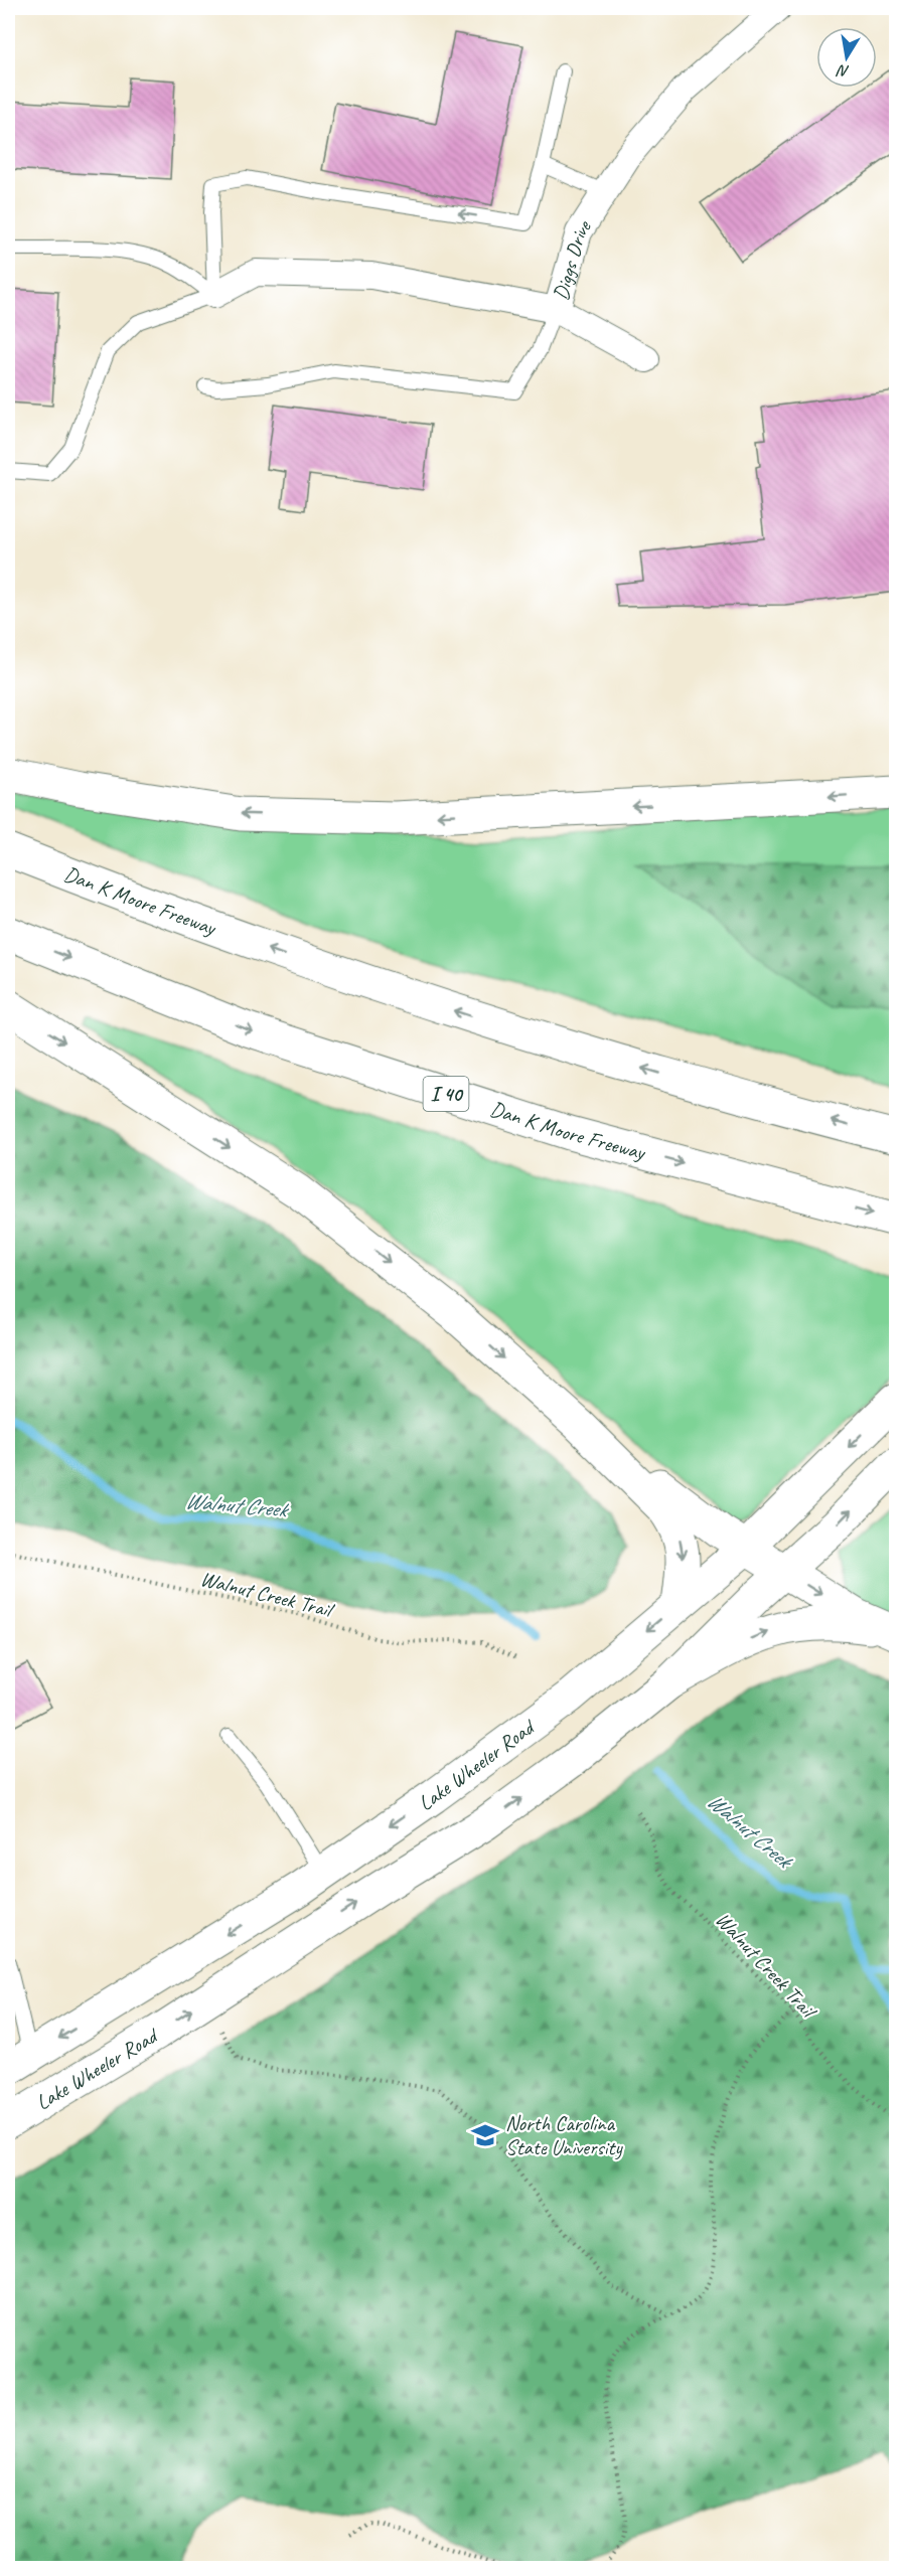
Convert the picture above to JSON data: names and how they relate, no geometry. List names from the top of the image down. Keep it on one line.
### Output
{"streets":{"main road":["Dan K Moore Freeway","I 40","Lake Wheeler Road"],"street":["Diggs Drive"],"path":["Walnut Creek Trail"]},"water":["Walnut Creek"],"places":{"school or university":["North Carolina State University"]},"north":"bottom"}
